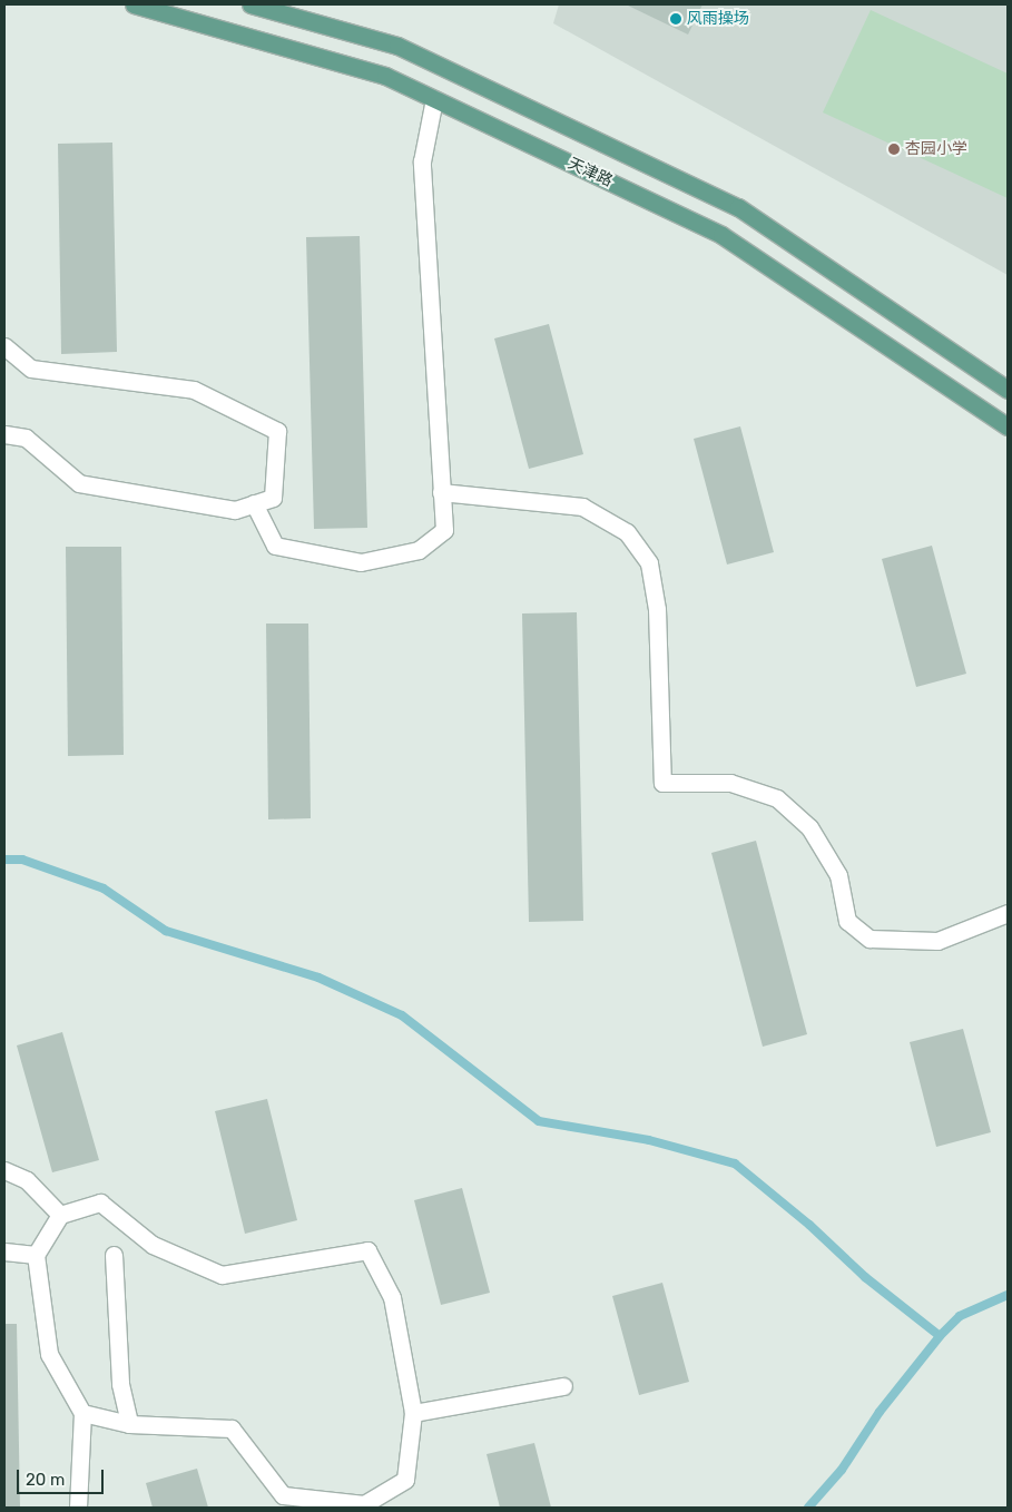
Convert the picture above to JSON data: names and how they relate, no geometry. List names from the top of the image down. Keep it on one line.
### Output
{"streets":{"main road":["天津路"]},"places":["风雨操场","杏园小学"],"scale_bar":"20 m"}
